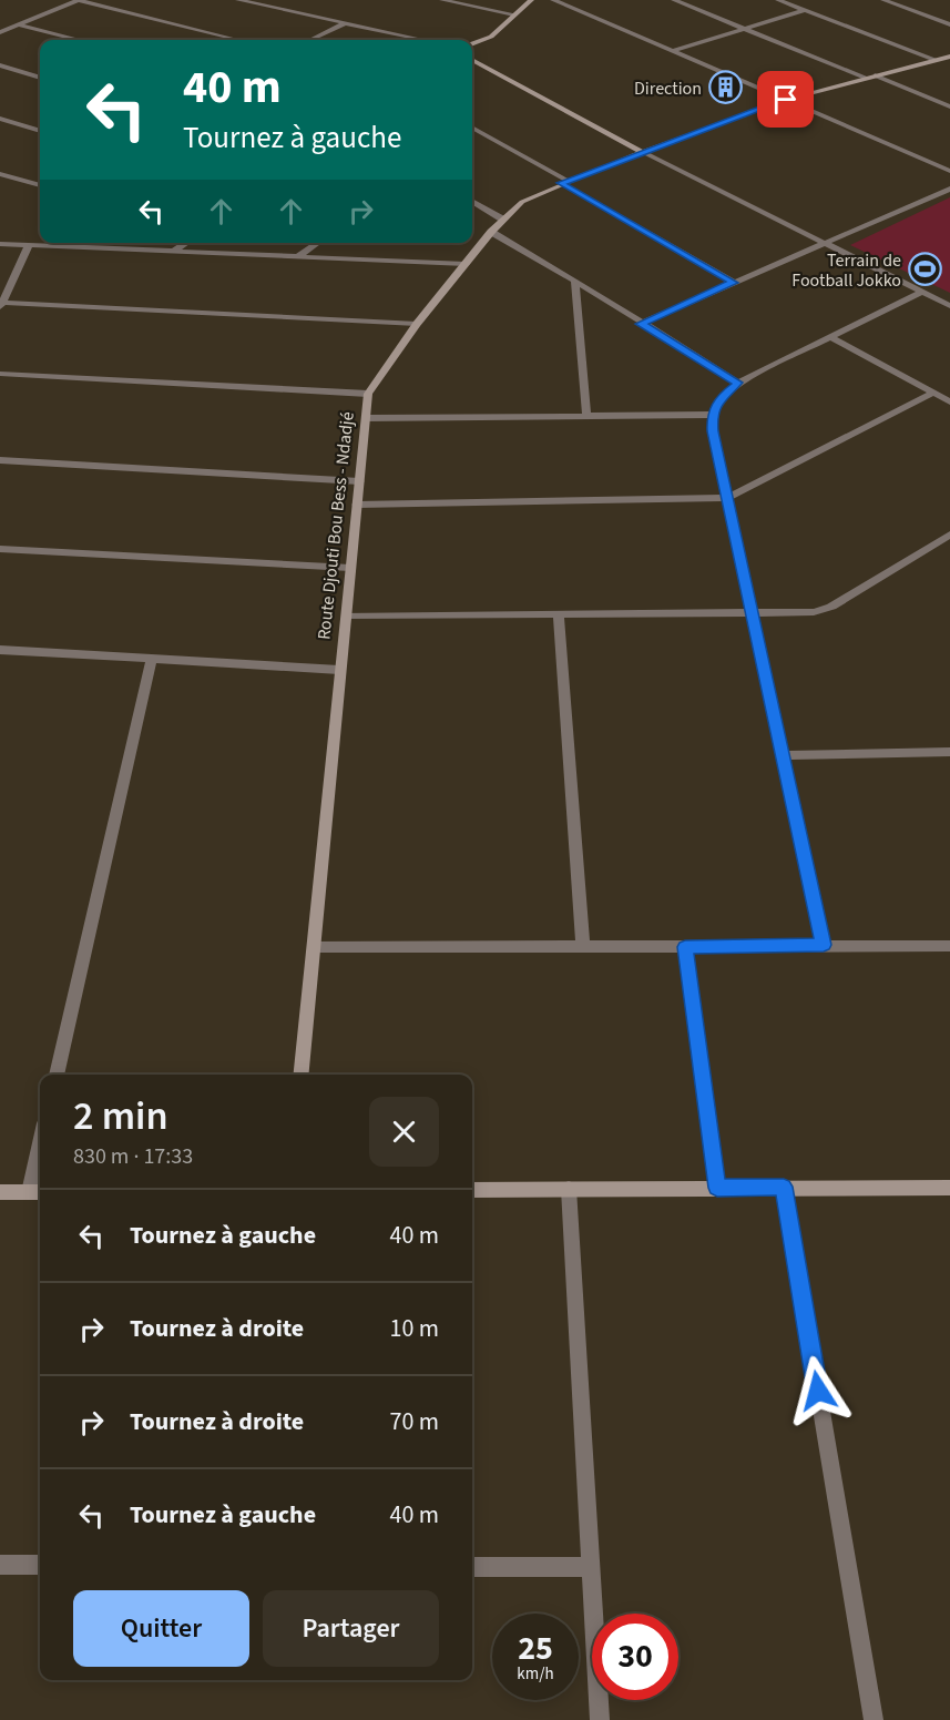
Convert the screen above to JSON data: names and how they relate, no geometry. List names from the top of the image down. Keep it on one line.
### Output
{"streets":{"main road":["Route Djouti Bou Bess - Ndadjé"]},"places":{"building":["Direction"],"sports":["Terrain de Football Jokko"]},"page":{"turn":["40 m","Tournez à gauche"],"heading":["2 min","830 m · 17:33"],"list":[{"name":"Tournez à gauche","value":"40 m"},{"name":"Tournez à droite","value":"10 m"},{"name":"Tournez à droite","value":"70 m"},{"name":"Tournez à gauche","value":"40 m"}],"buttons":["Quitter","Partager"],"speed":"25 km/h","limit":"30"}}
